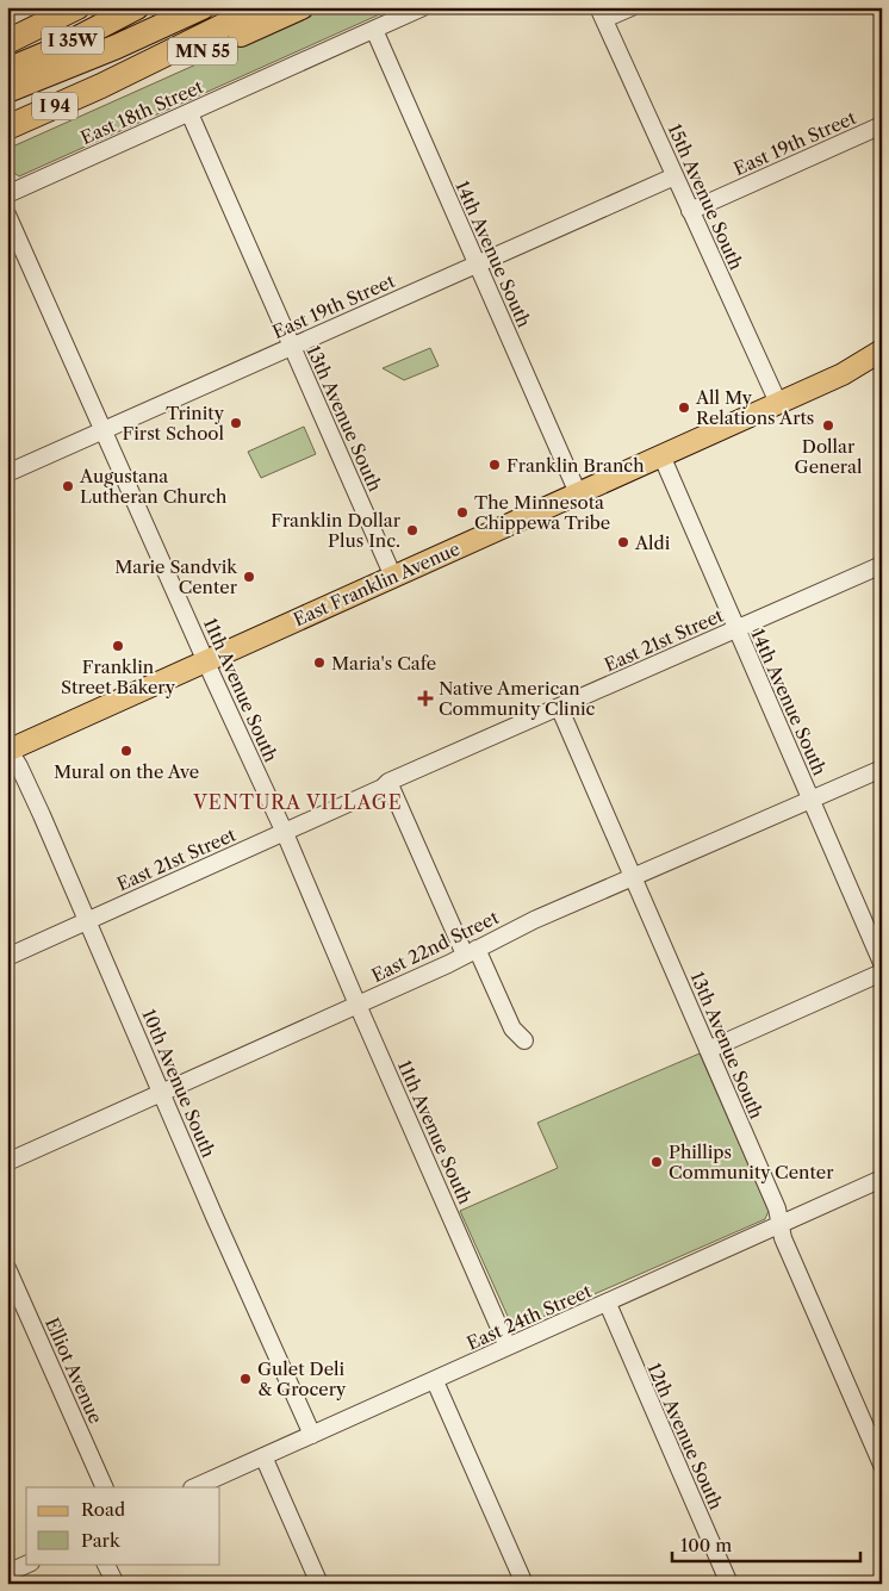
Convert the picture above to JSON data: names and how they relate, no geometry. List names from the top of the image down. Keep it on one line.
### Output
{"streets":{"highway":["I 35W","MN 55","I 94"],"main road":["East Franklin Avenue"],"street":["East 18th Street","East 19th Street","15th Avenue South","14th Avenue South","13th Avenue South","East 21st Street","11th Avenue South","East 22nd Street","10th Avenue South","East 24th Street","Elliot Avenue","12th Avenue South"]},"crossings":[["MN 55","I 94"],["East 18th Street","14th Avenue South"],["East 18th Street","13th Avenue South"],["East 19th Street","15th Avenue South"],["East 19th Street","14th Avenue South"],["East 19th Street","13th Avenue South"],["East 19th Street","11th Avenue South"],["15th Avenue South","East Franklin Avenue"],["14th Avenue South","East Franklin Avenue"],["14th Avenue South","East 21st Street"],["14th Avenue South","East 22nd Street"],["13th Avenue South","East Franklin Avenue"],["13th Avenue South","East 21st Street"],["13th Avenue South","East 22nd Street"],["13th Avenue South","East 24th Street"],["East Franklin Avenue","11th Avenue South"],["East Franklin Avenue","10th Avenue South"],["East 21st Street","11th Avenue South"],["East 21st Street","10th Avenue South"],["11th Avenue South","East 22nd Street"],["11th Avenue South","East 24th Street"],["East 22nd Street","10th Avenue South"],["10th Avenue South","East 24th Street"],["East 24th Street","12th Avenue South"]],"districts":["VENTURA VILLAGE"],"places":{"other":["All My Relations Arts","Trinity First School","Dollar General","Franklin Branch","Augustana Lutheran Church","The Minnesota Chippewa Tribe","Franklin Dollar Plus Inc.","Aldi","Marie Sandvik Center","Franklin Street Bakery","Maria's Cafe","Mural on the Ave","Phillips Community Center","Gulet Deli & Grocery"],"health":["Native American Community Clinic"]},"legend":["Road","Park"],"scale_bar":"100 m"}
